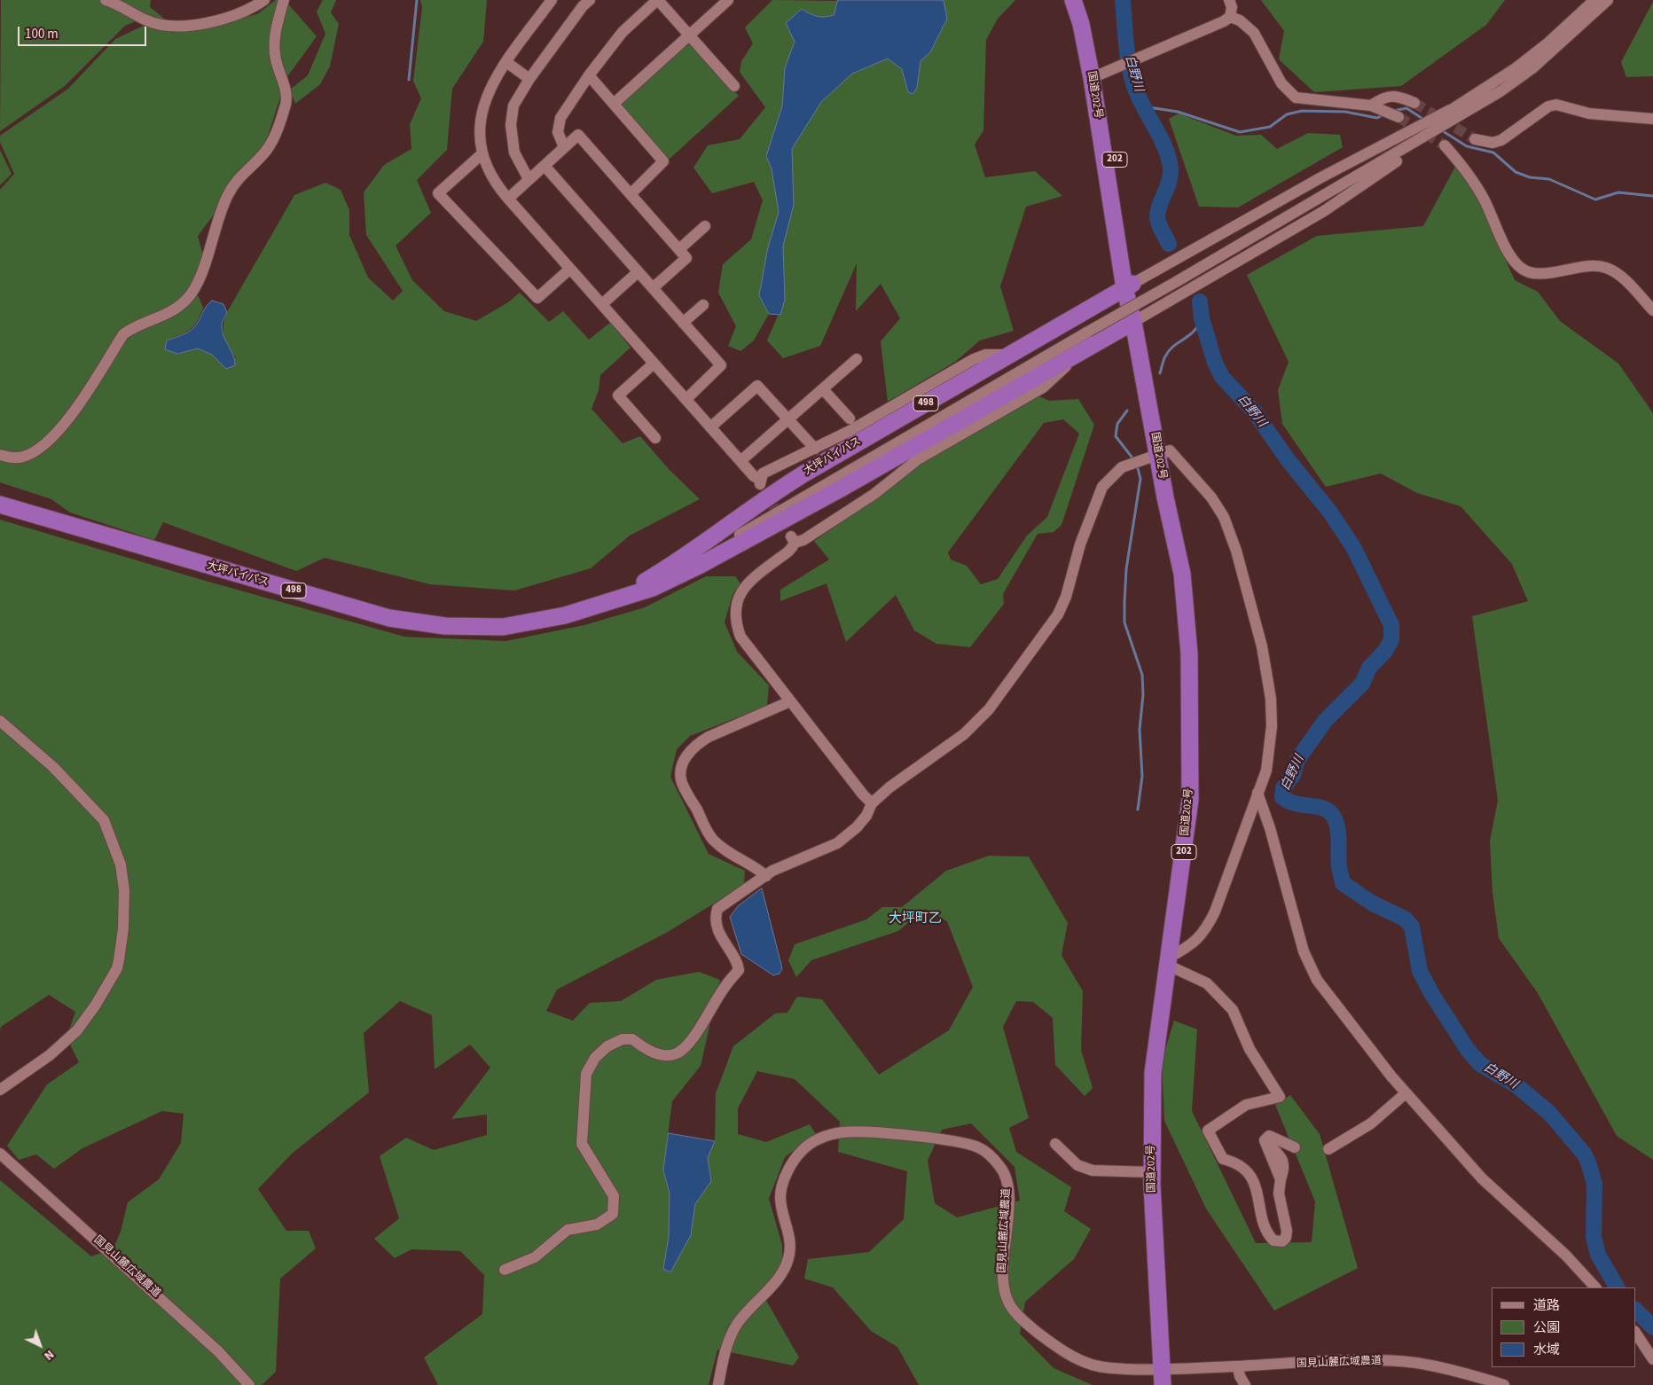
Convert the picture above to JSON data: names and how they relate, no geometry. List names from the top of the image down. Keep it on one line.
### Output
{"streets":{"highway":["国道202号","202","498","大坪バイパス"],"street":["国見山麓広域農道"]},"crossings":[["国道202号","大坪バイパス"],["国道202号","国見山麓広域農道"]],"districts":["大坪町乙"],"water":["白野川"],"legend":["道路","公園","水域"],"scale_bar":"100 m","north":"bottom right"}
